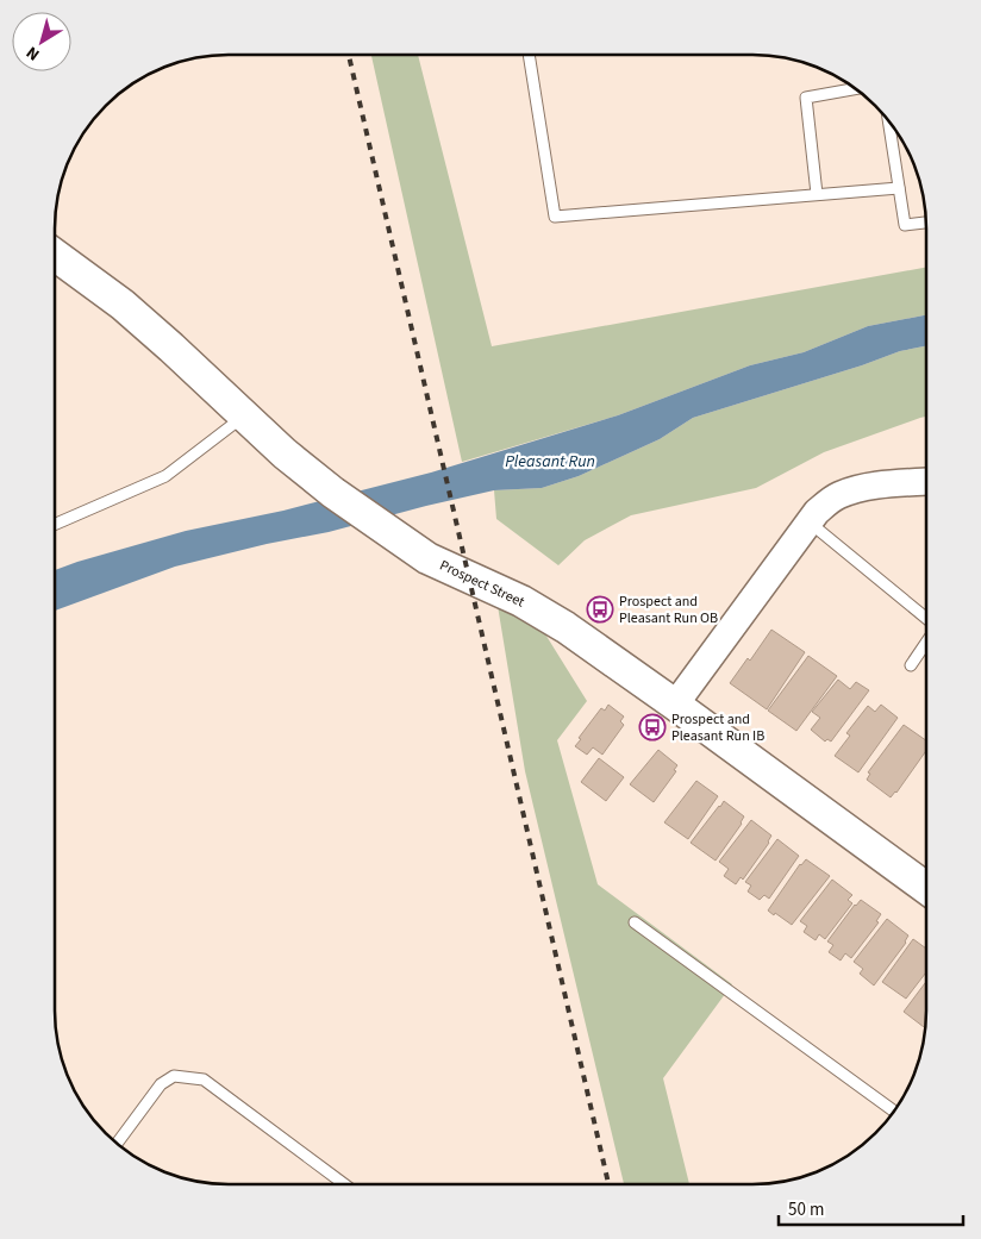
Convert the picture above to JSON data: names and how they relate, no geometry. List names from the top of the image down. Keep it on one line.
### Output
{"streets":{"main road":["Prospect Street"]},"water":["Pleasant Run"],"places":{"bus stop":["Prospect and Pleasant Run OB","Prospect and Pleasant Run IB"]},"scale_bar":"50 m","north":"bottom left"}
